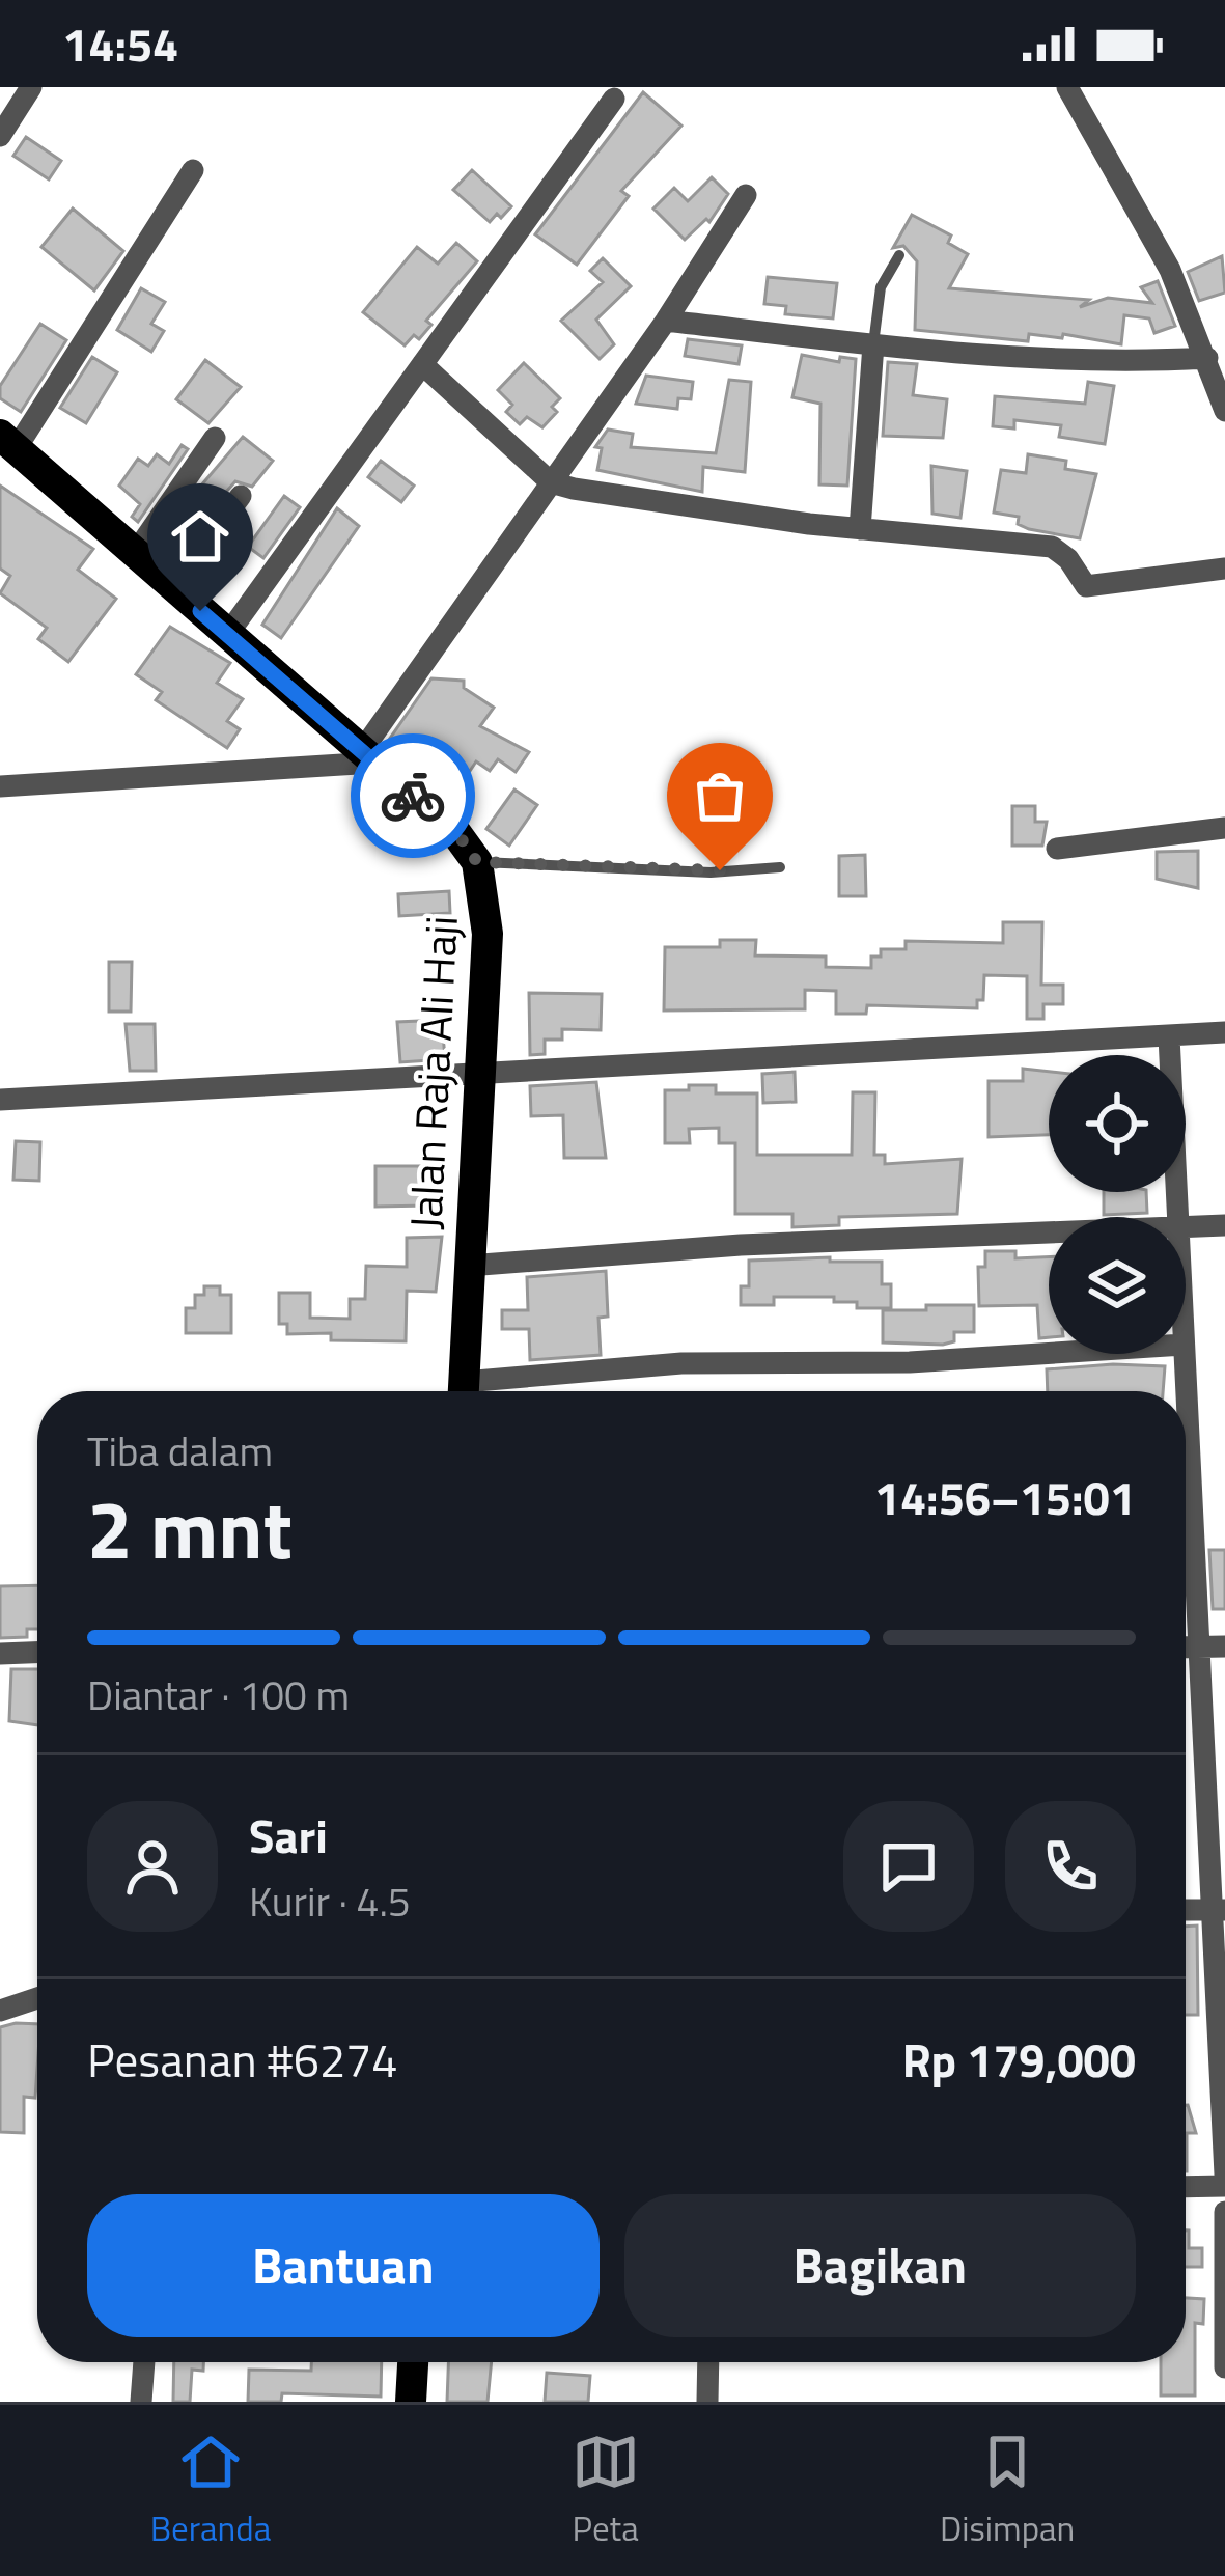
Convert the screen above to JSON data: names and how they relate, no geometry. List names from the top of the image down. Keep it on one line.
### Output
{"streets":{"main road":["Jalan Raja Ali Haji"]},"page":{"status":"14:54","heading":["2 mnt","Tiba dalam","14:56–15:01"],"panel":["Sari","Kurir · 4.5","Pesanan #6274","Rp 179,000"],"bar":"Diantar · 100 m","buttons":["Bantuan","Bagikan"],"tabs":["Beranda","Peta","Disimpan"]}}
